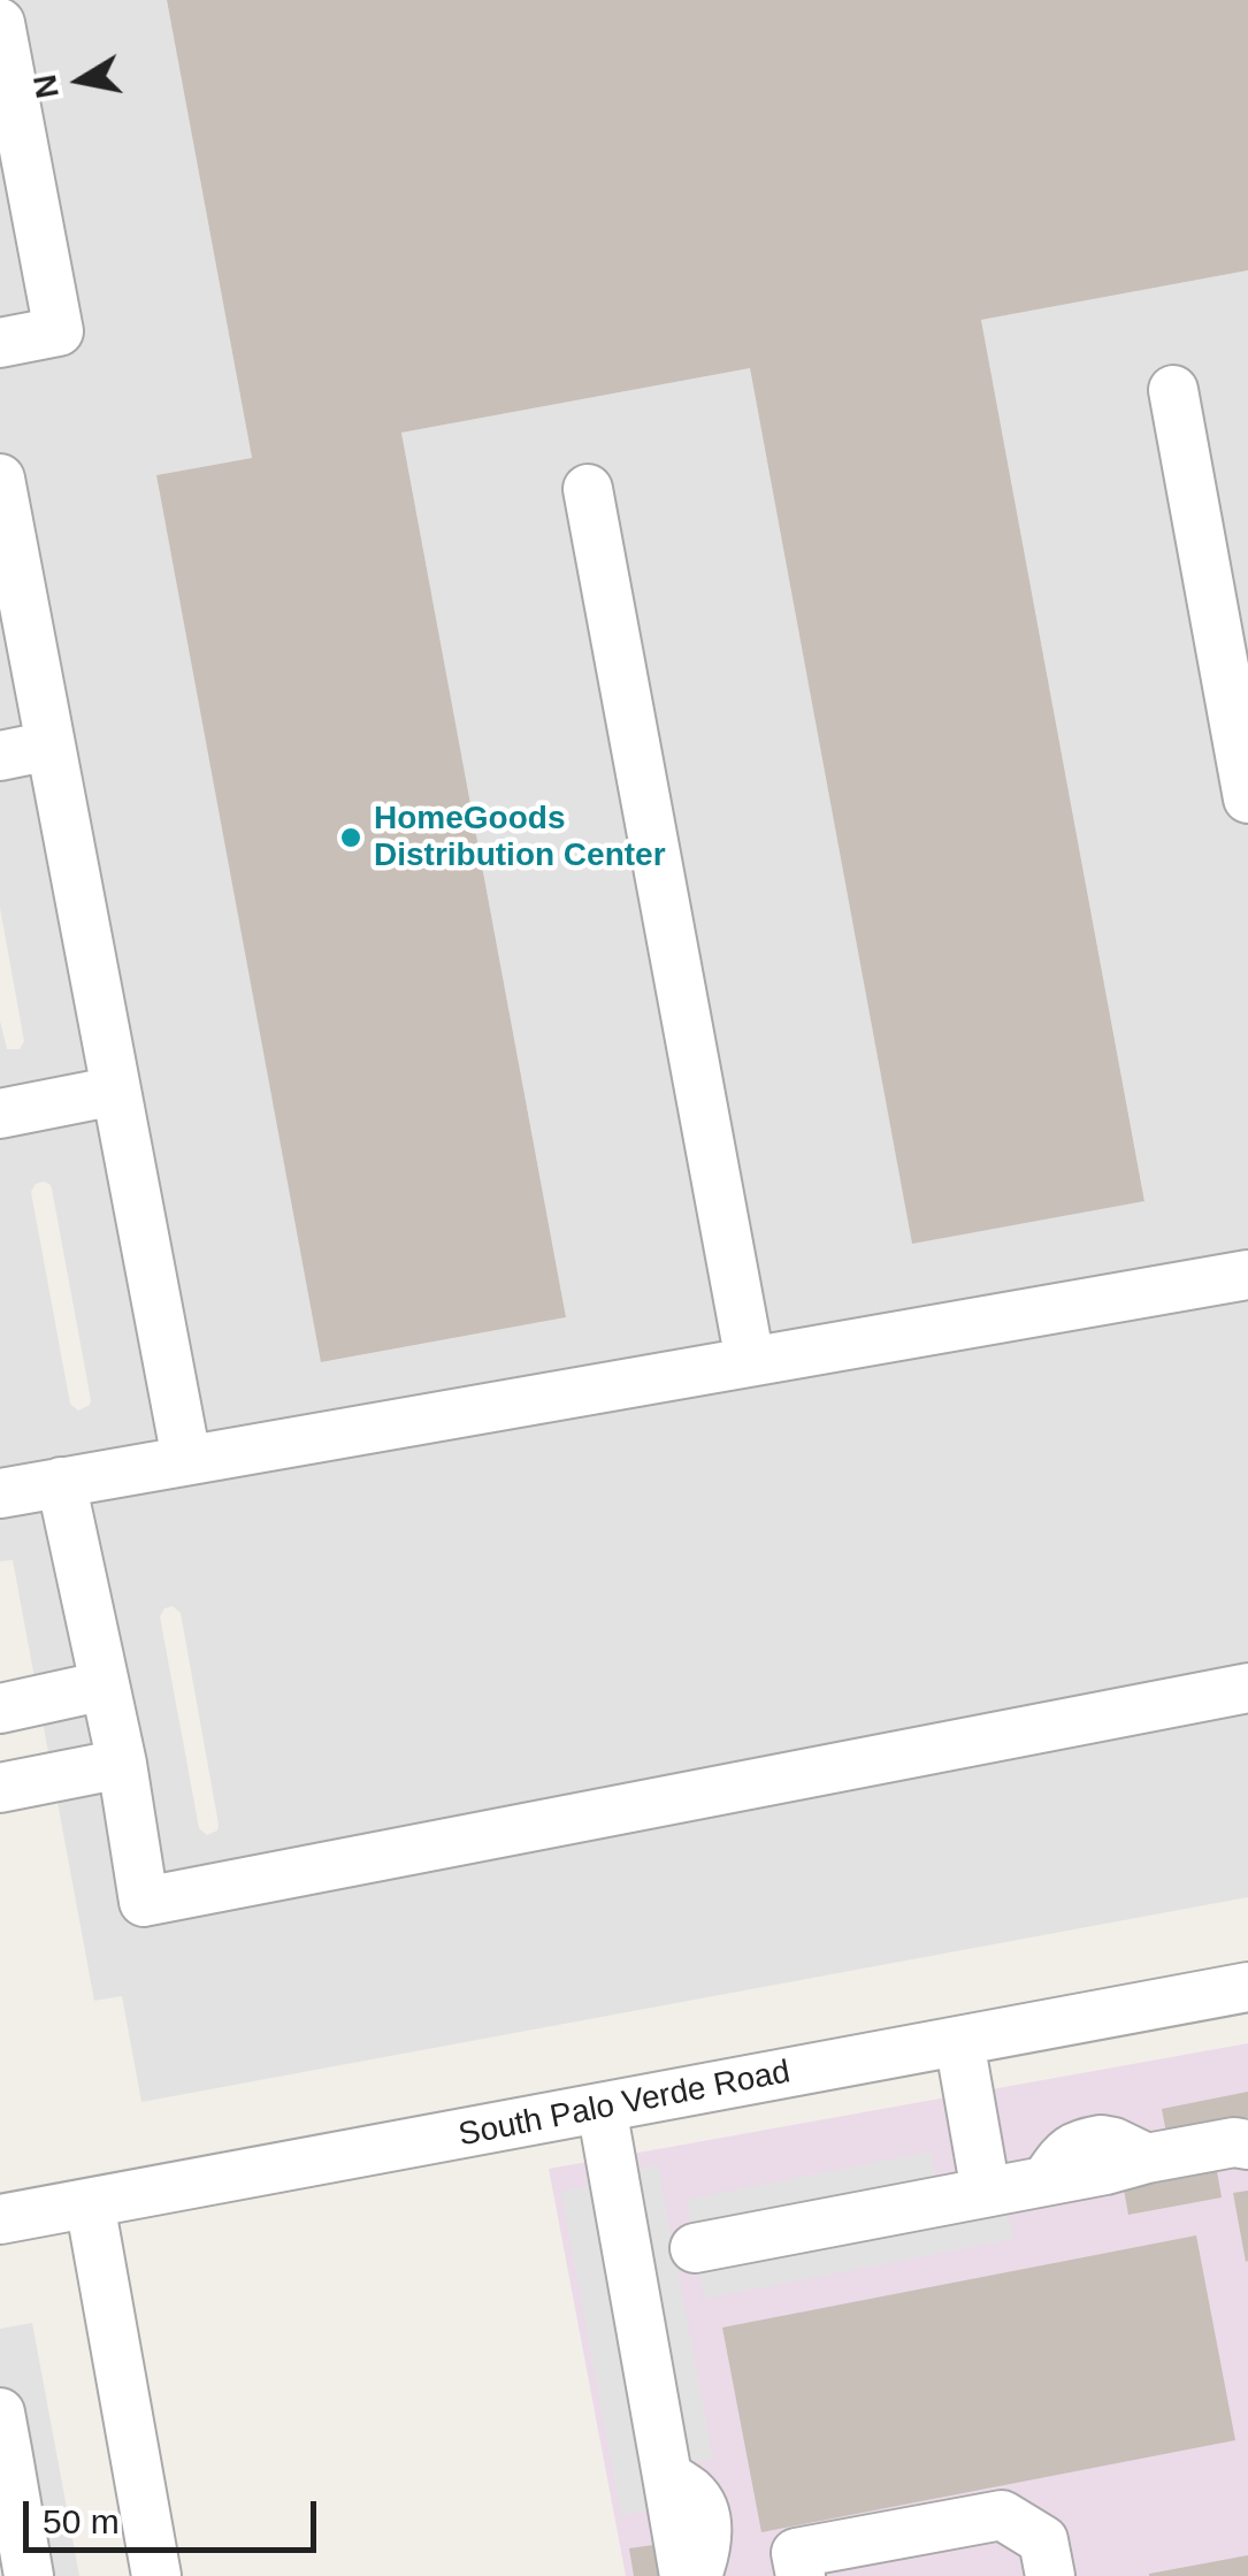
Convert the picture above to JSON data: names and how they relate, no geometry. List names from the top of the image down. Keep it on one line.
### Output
{"streets":{"street":["South Palo Verde Road"]},"places":["HomeGoods Distribution Center"],"scale_bar":"50 m","north":"left"}
